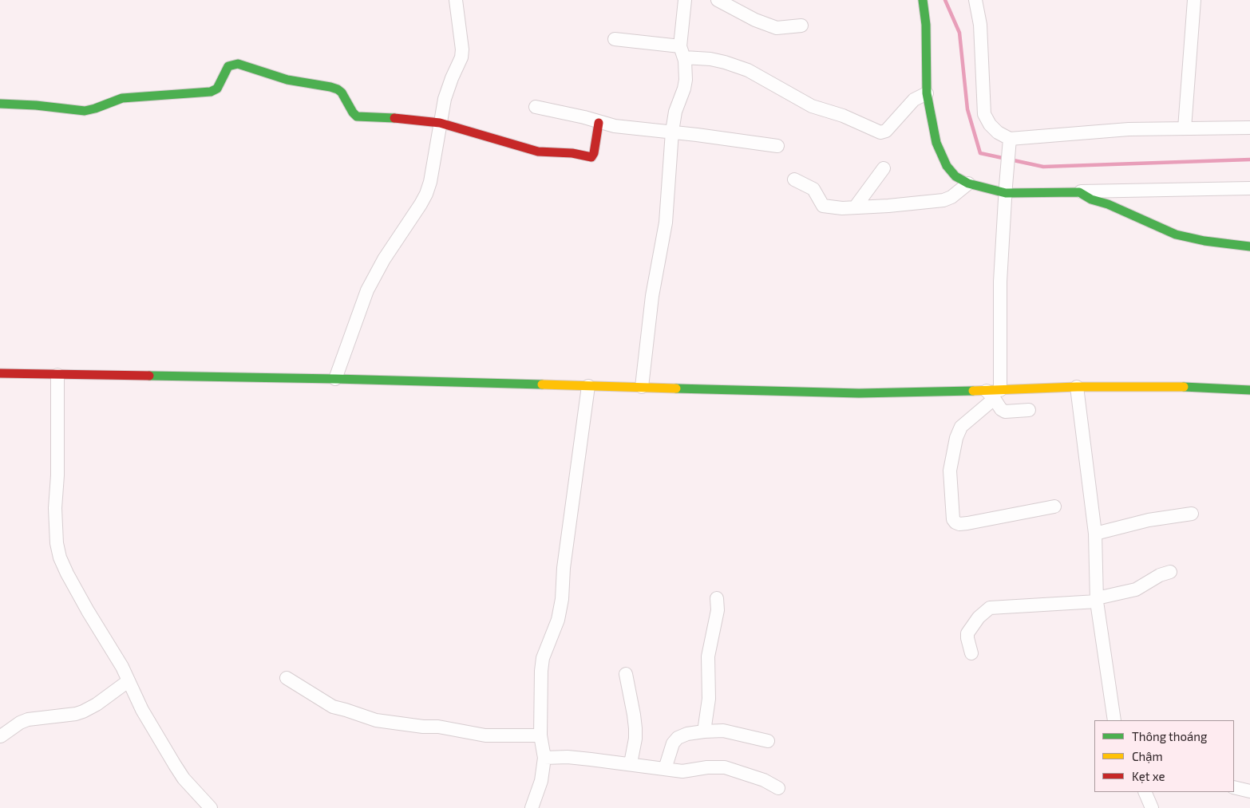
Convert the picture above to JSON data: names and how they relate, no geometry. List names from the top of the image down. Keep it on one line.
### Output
{"legend":["Thông thoáng","Chậm","Kẹt xe"]}
